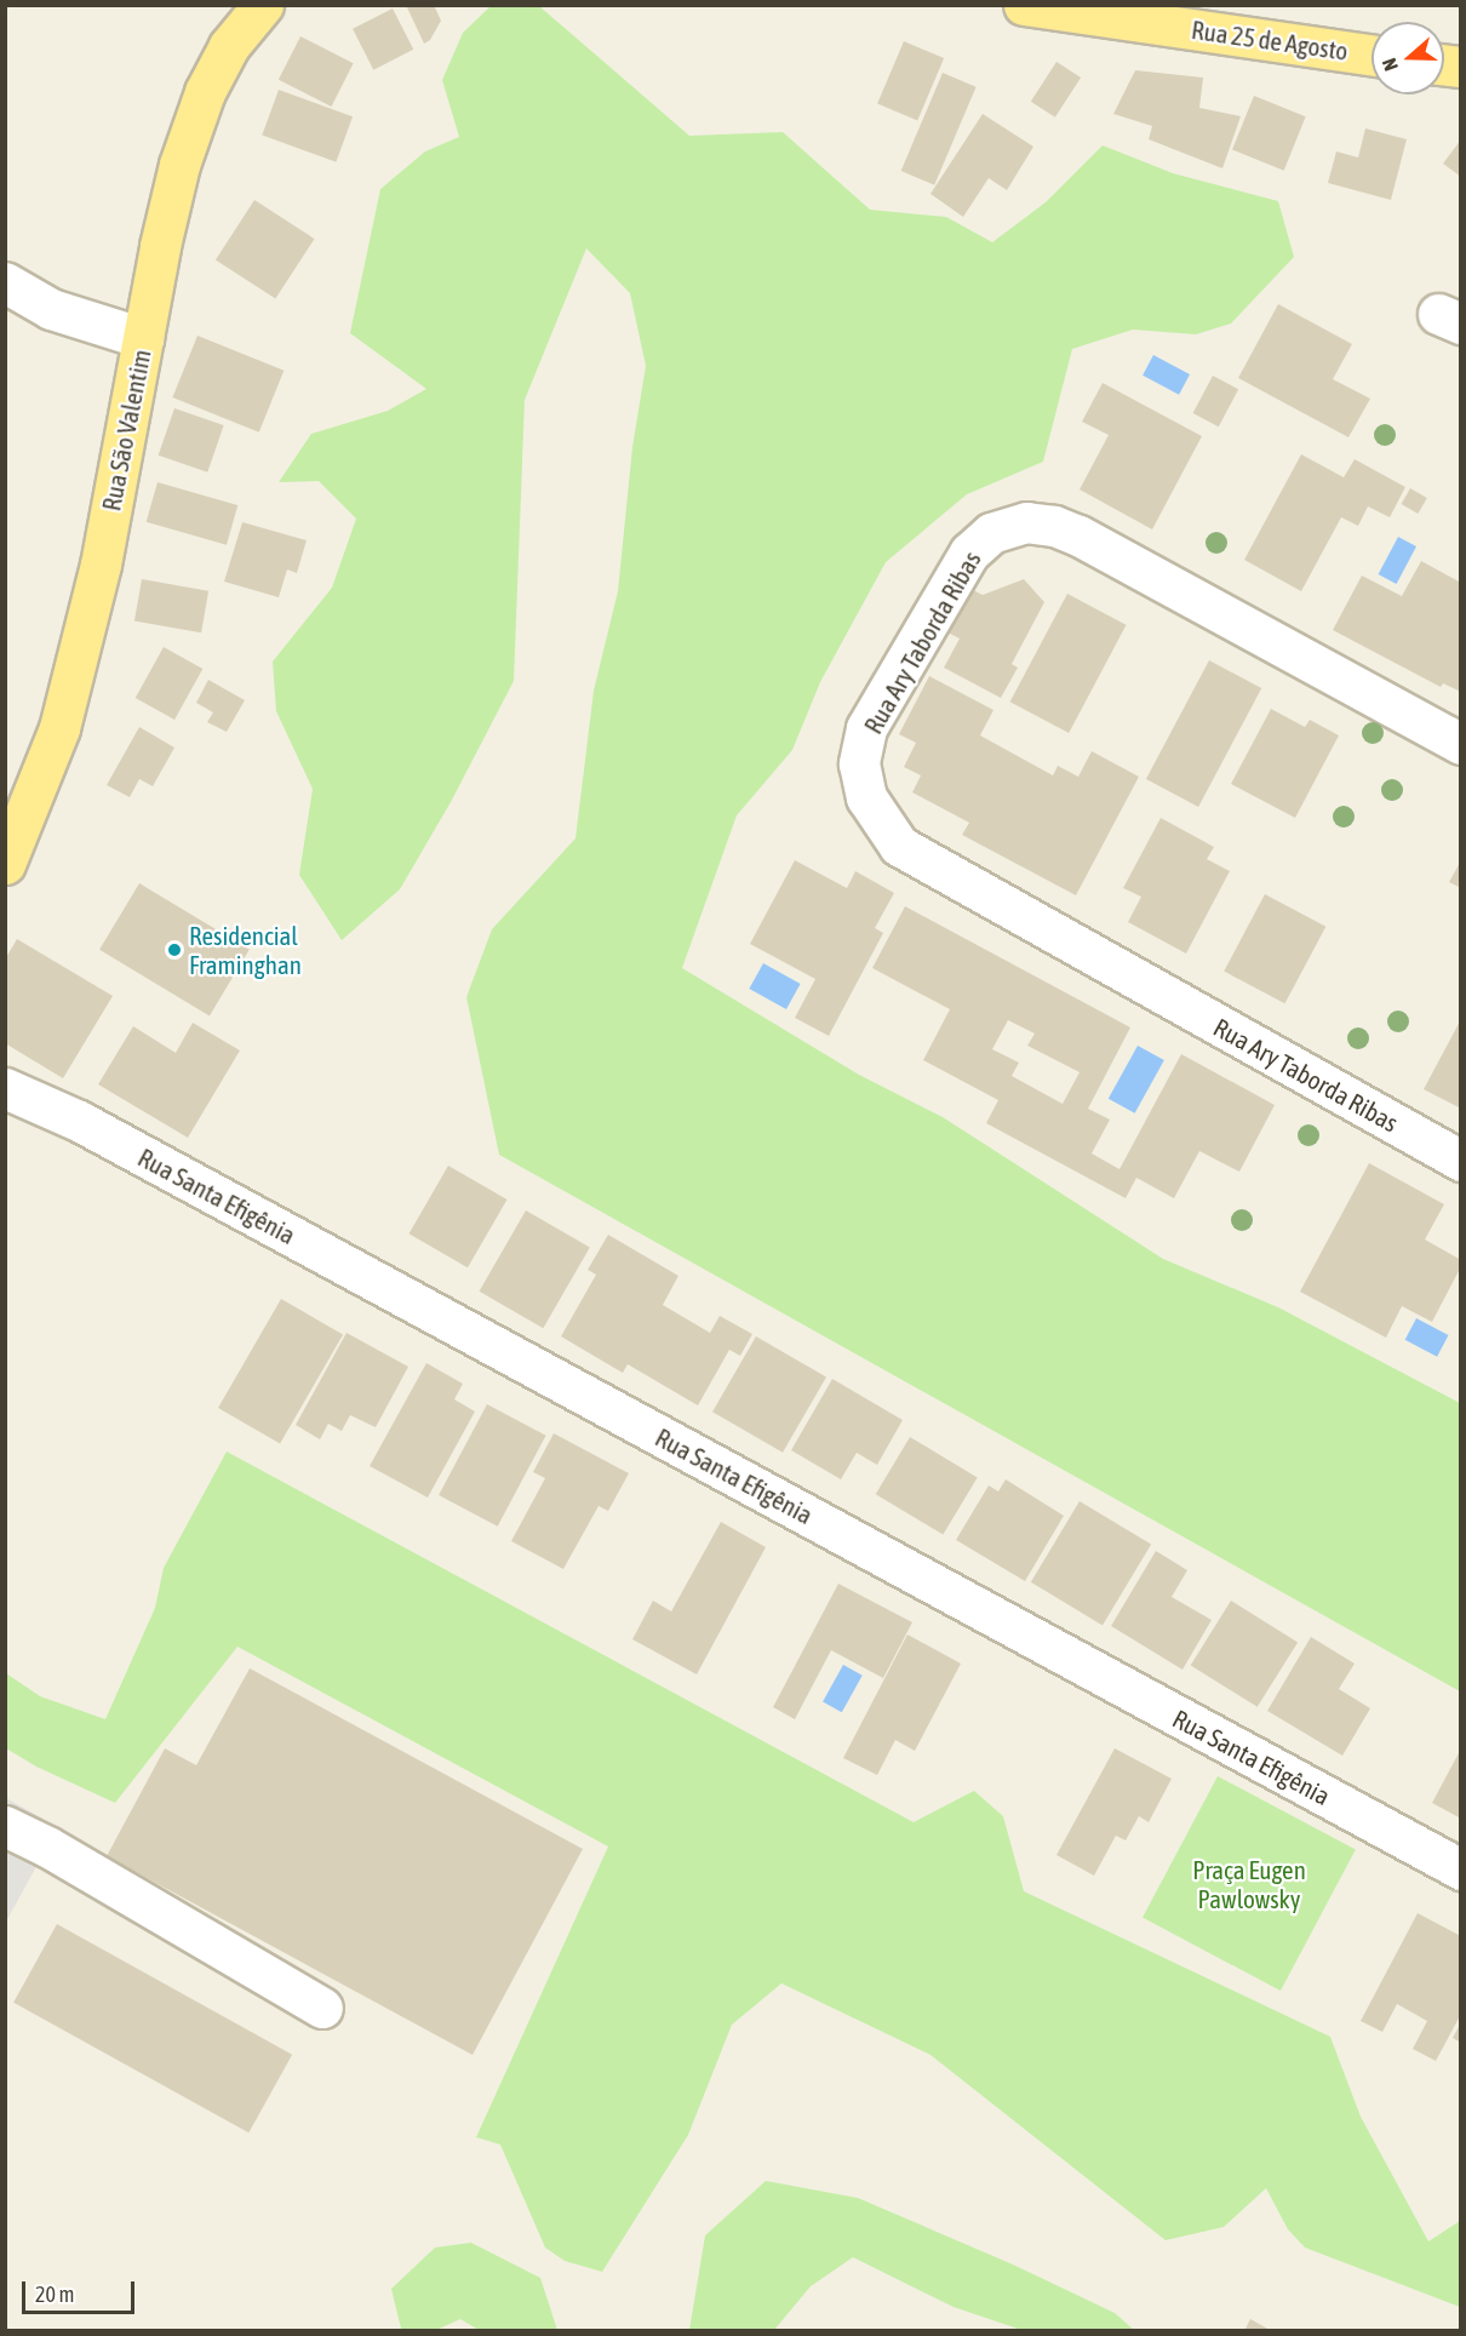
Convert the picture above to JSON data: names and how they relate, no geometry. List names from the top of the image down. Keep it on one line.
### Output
{"streets":{"main road":["Rua 25 de Agosto","Rua São Valentim"],"street":["Rua Ary Taborda Ribas","Rua Santa Efigênia"]},"parks":["Praça Eugen Pawlowsky"],"places":["Residencial Framinghan"],"scale_bar":"20 m","north":"left"}
